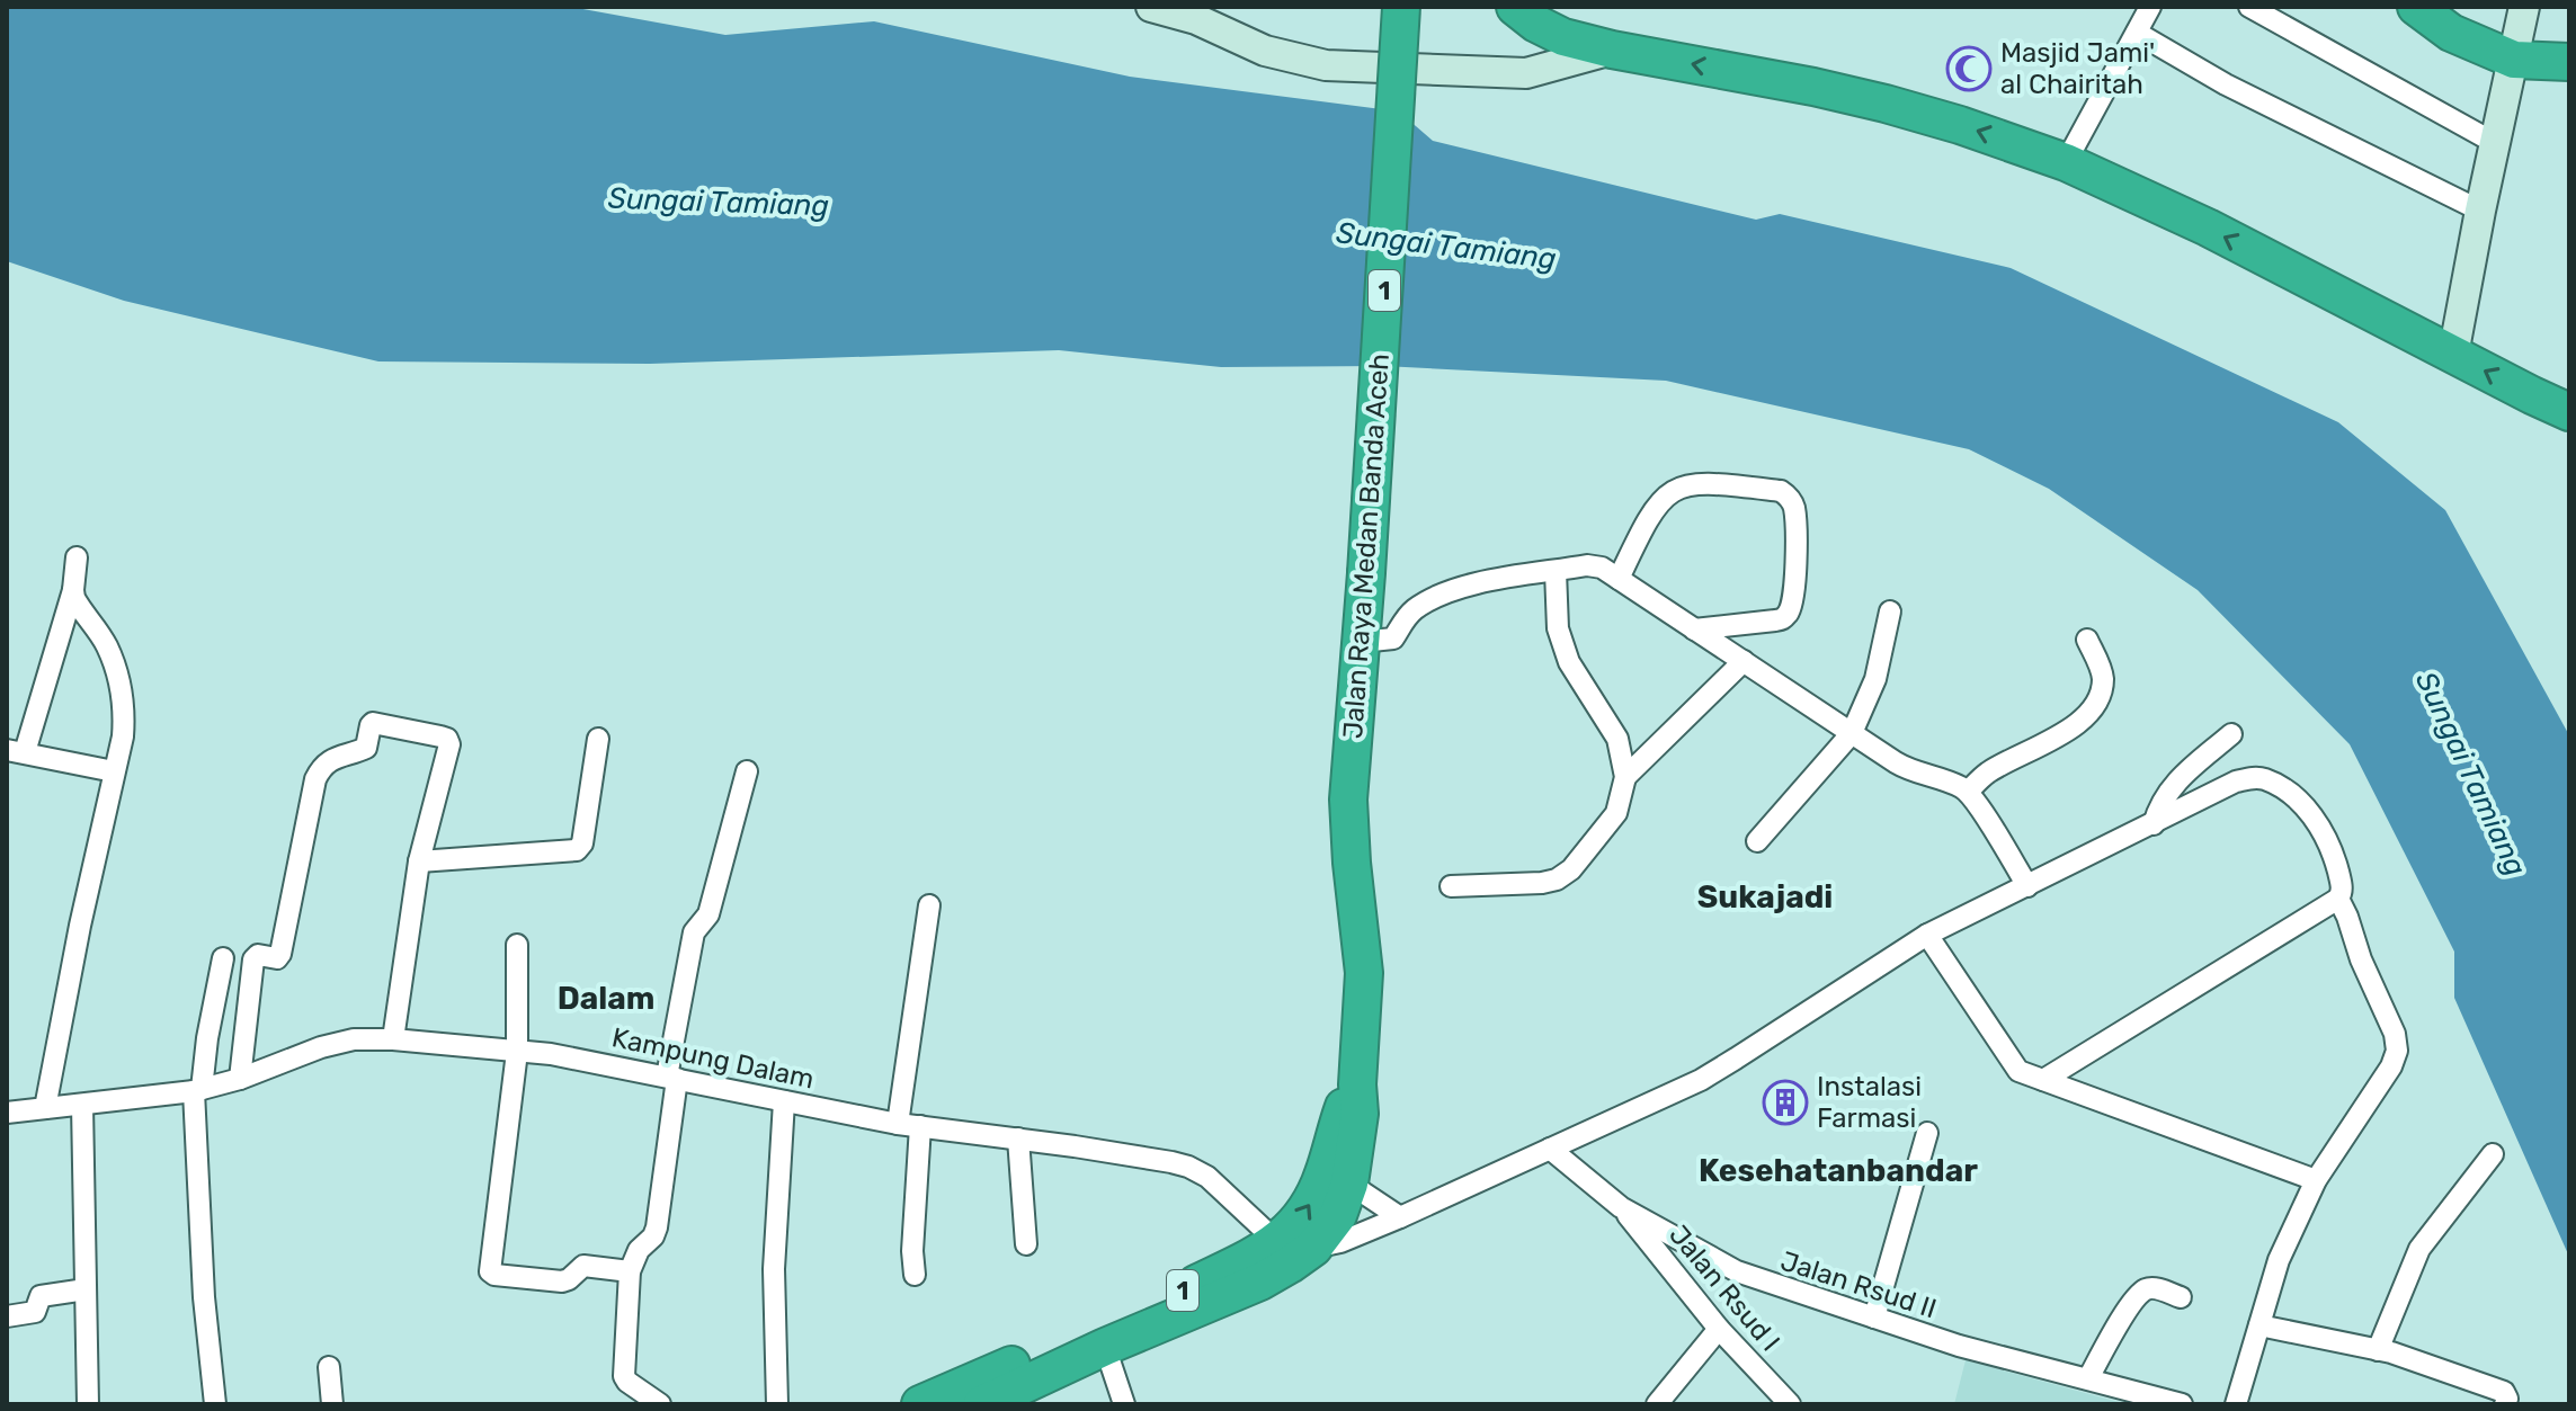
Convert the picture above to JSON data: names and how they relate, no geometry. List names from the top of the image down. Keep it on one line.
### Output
{"streets":{"highway":["1","Jalan Raya Medan Banda Aceh"],"street":["Kampung Dalam","Jalan Rsud II","Jalan Rsud I"]},"crossings":[["Jalan Raya Medan Banda Aceh","Kampung Dalam"],["Jalan Rsud II","Jalan Rsud I"]],"districts":["Sukajadi","Dalam","Kesehatanbandar"],"water":["Sungai Tamiang"],"places":{"mosque":["Masjid Jami' al Chairitah"],"building":["Instalasi Farmasi"]}}
